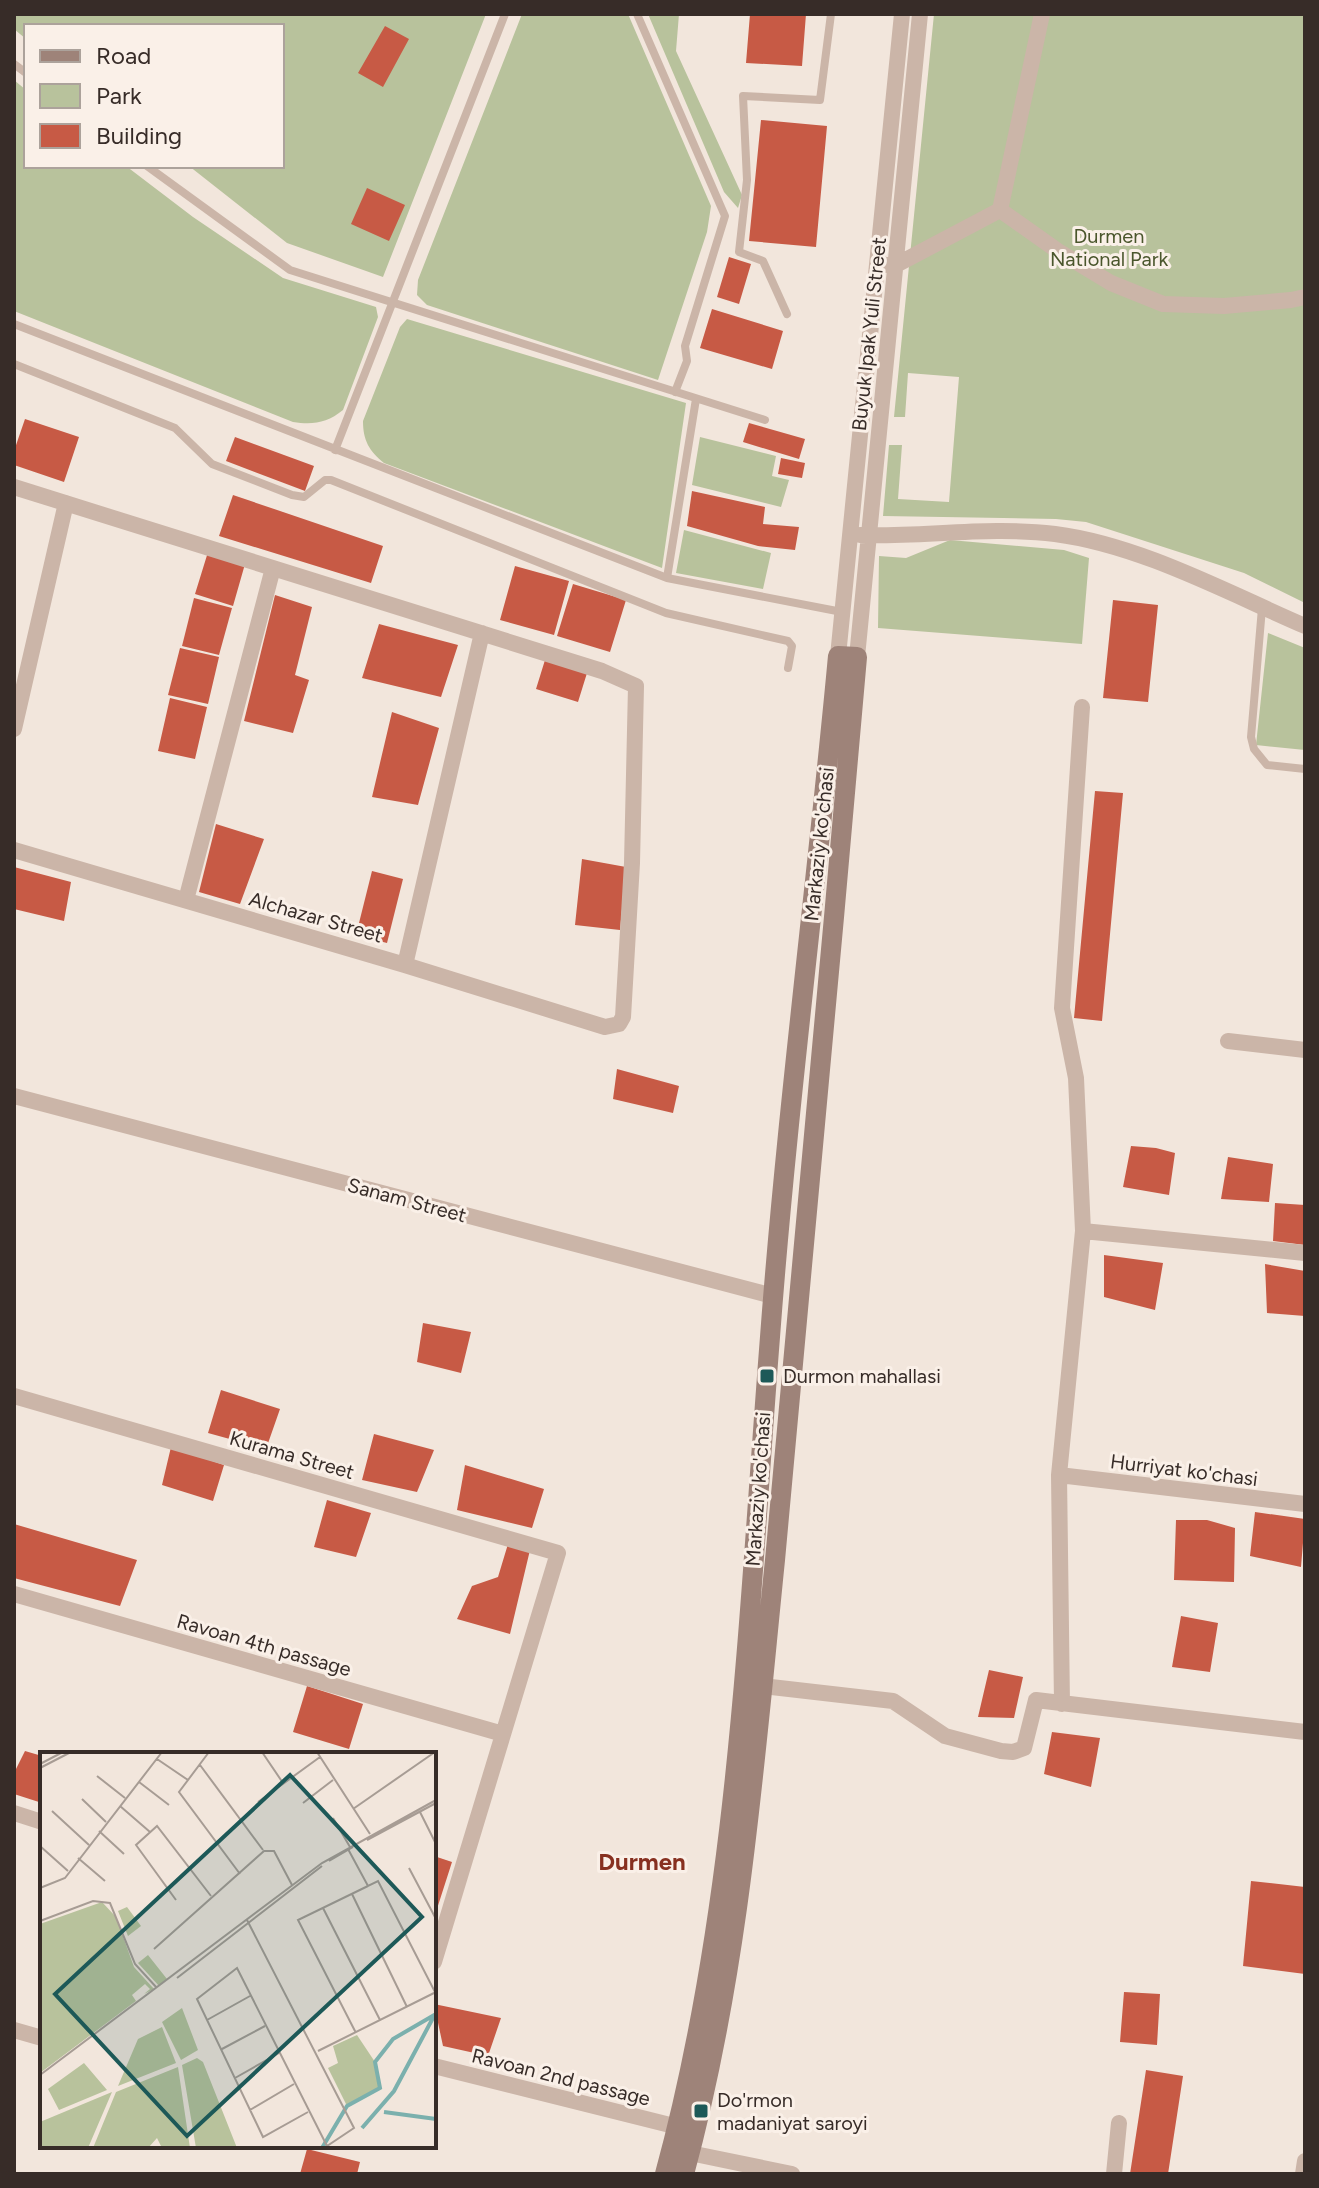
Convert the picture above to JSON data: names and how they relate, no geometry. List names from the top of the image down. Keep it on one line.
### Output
{"streets":{"street":["Buyuk Ipak Yuli Street","Markaziy ko'chasi","Alchazar Street","Sanam Street","Kurama Street","Hurriyat ko'chasi","Ravoan 4th passage","Ravoan 2nd passage"]},"crossings":[["Buyuk Ipak Yuli Street","Markaziy ko'chasi"],["Markaziy ko'chasi","Sanam Street"],["Markaziy ko'chasi","Ravoan 2nd passage"],["Kurama Street","Ravoan 4th passage"]],"districts":["Durmen"],"parks":["Durmen National Park"],"places":{"transit":["Durmon mahallasi","Do'rmon madaniyat saroyi"]},"legend":["Road","Park","Building"]}
